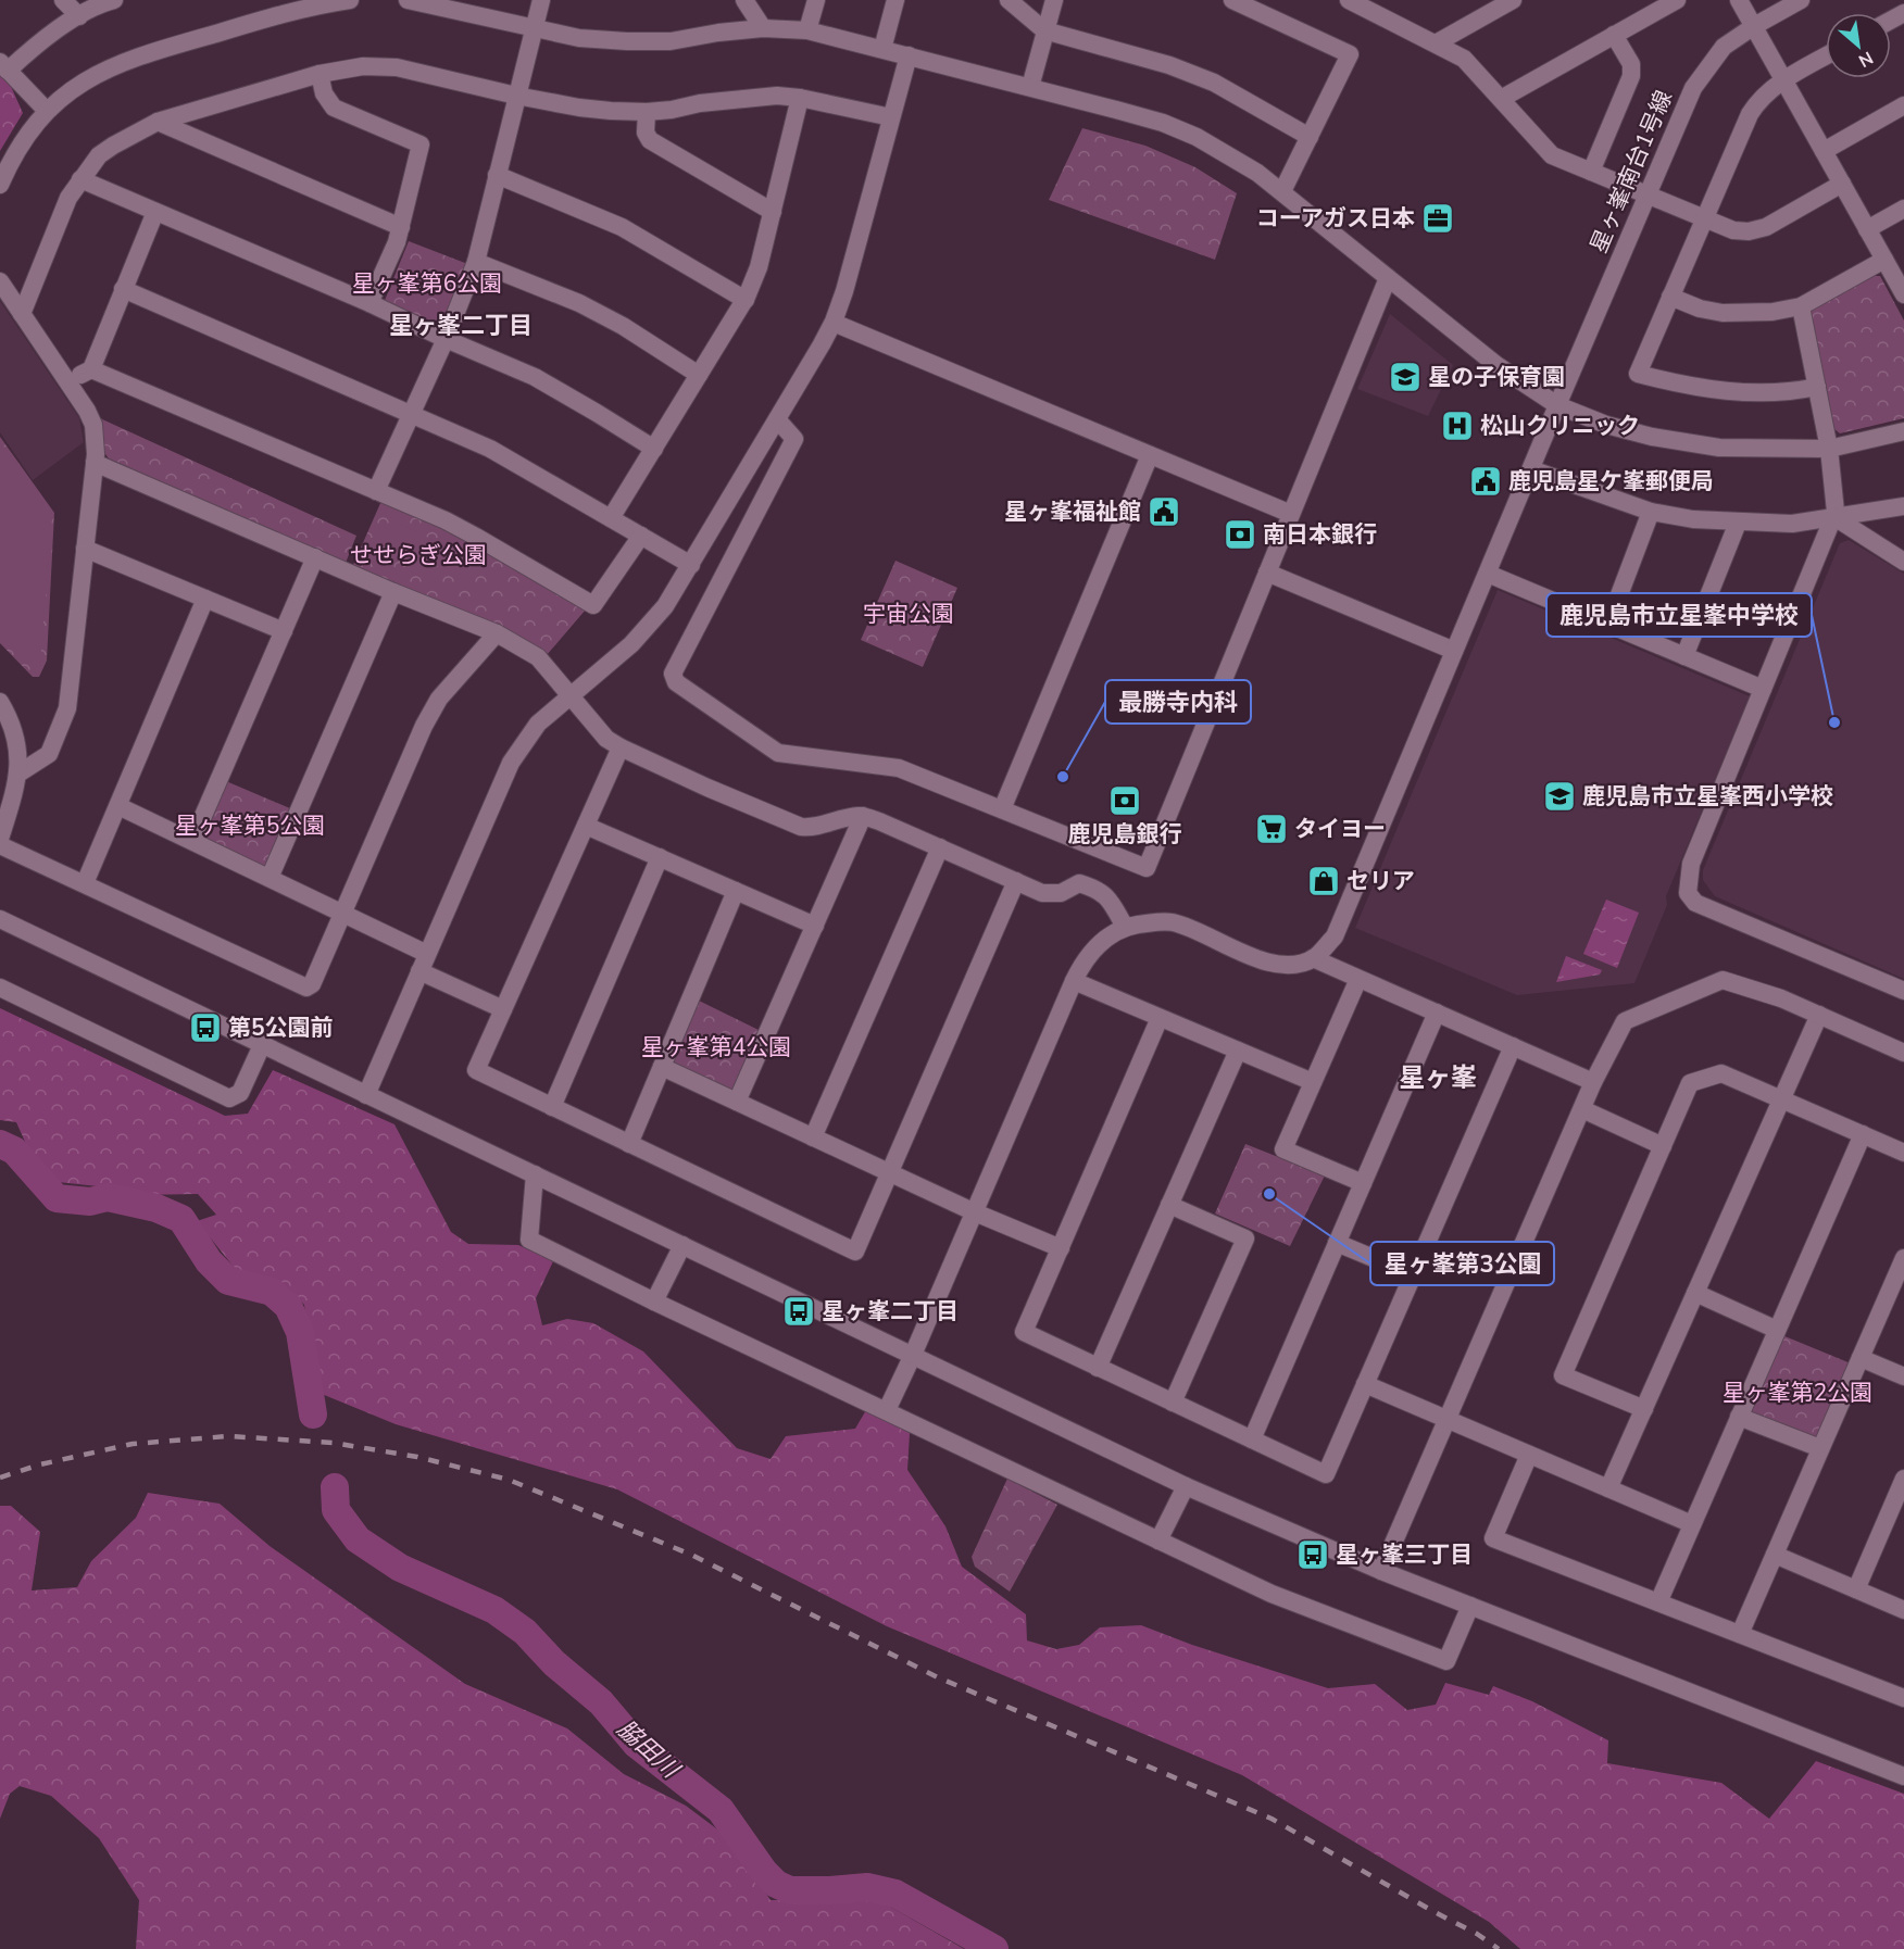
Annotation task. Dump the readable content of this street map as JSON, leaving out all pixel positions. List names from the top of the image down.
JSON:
{
  "streets": {
    "street": ["星ヶ峯南台1号線"]
  },
  "districts": ["星ヶ峯二丁目", "星ヶ峯"],
  "water": ["脇田川"],
  "parks": [
    "星ヶ峯第6公園",
    "せせらぎ公園",
    "宇宙公園",
    "星ヶ峯第5公園",
    "星ヶ峯第4公園",
    "星ヶ峯第2公園"
  ],
  "places": {
    "office": ["コーアガス日本"],
    "school or university": ["星の子保育園", "鹿児島市立星峯西小学校"],
    "hospital": ["松山クリニック"],
    "public building": ["鹿児島星ケ峯郵便局", "星ヶ峯福祉館"],
    "bank": ["南日本銀行", "鹿児島銀行"],
    "other": ["鹿児島市立星峯中学校", "最勝寺内科", "星ヶ峯第3公園"],
    "supermarket": ["タイヨー"],
    "shop": ["セリア"],
    "bus stop": ["第5公園前", "星ヶ峯二丁目", "星ヶ峯三丁目"]
  },
  "north": "bottom right"
}
